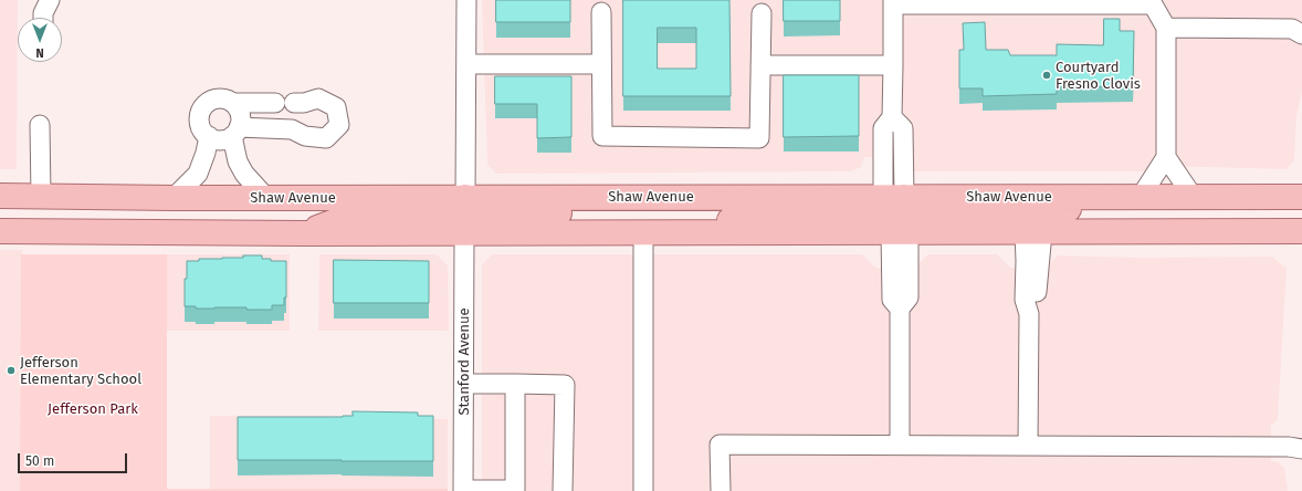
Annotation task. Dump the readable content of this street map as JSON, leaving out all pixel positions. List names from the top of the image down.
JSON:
{
  "streets": {
    "main road": ["Shaw Avenue"],
    "street": ["Stanford Avenue"]
  },
  "parks": ["Jefferson Park"],
  "places": ["Courtyard Fresno Clovis", "Jefferson Elementary School"],
  "scale_bar": "50 m",
  "north": "bottom"
}
